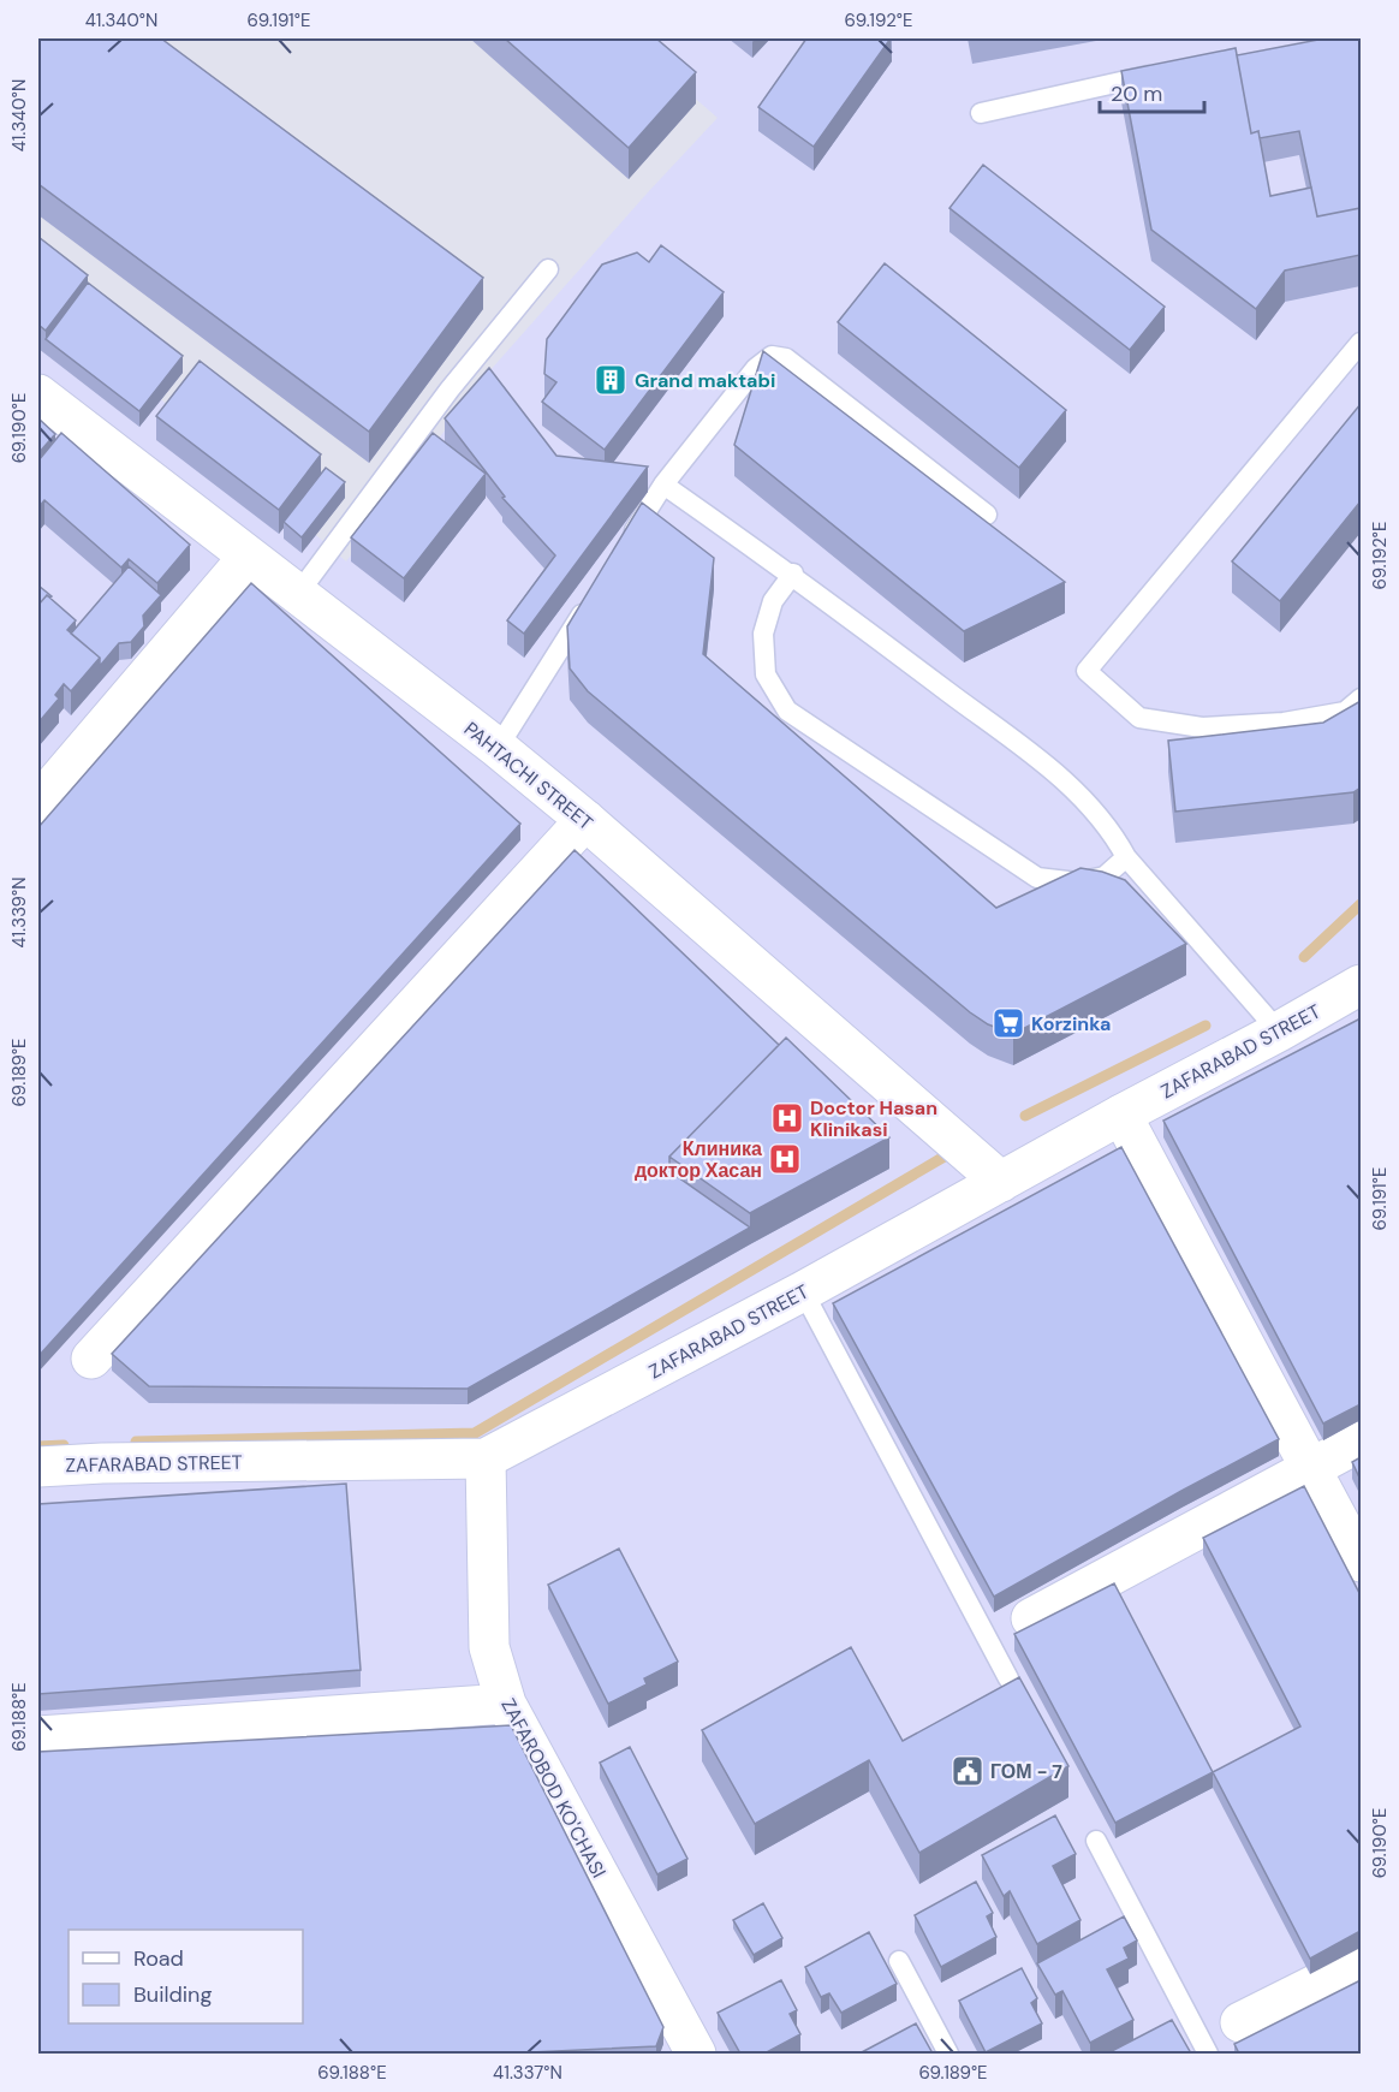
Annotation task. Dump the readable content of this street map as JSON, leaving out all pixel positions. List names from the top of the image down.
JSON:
{
  "streets": {
    "street": ["PAHTACHI STREET", "ZAFARABAD STREET", "ZAFAROBOD KO'CHASI"]
  },
  "crossings": [
    ["PAHTACHI STREET", "ZAFARABAD STREET"],
    ["ZAFARABAD STREET", "ZAFAROBOD KO'CHASI"]
  ],
  "places": {
    "building": ["Grand maktabi"],
    "supermarket": ["Korzinka"],
    "hospital": ["Doctor Hasan Klinikasi", "Клиника доктор Хасан"],
    "public building": ["ГОМ - 7"]
  },
  "legend": ["Road", "Building"],
  "scale_bar": "20 m",
  "coordinates": [
    "41.340°N",
    "69.191°E",
    "69.192°E",
    "69.190°E",
    "41.339°N",
    "69.189°E",
    "69.188°E",
    "41.337°N"
  ]
}
